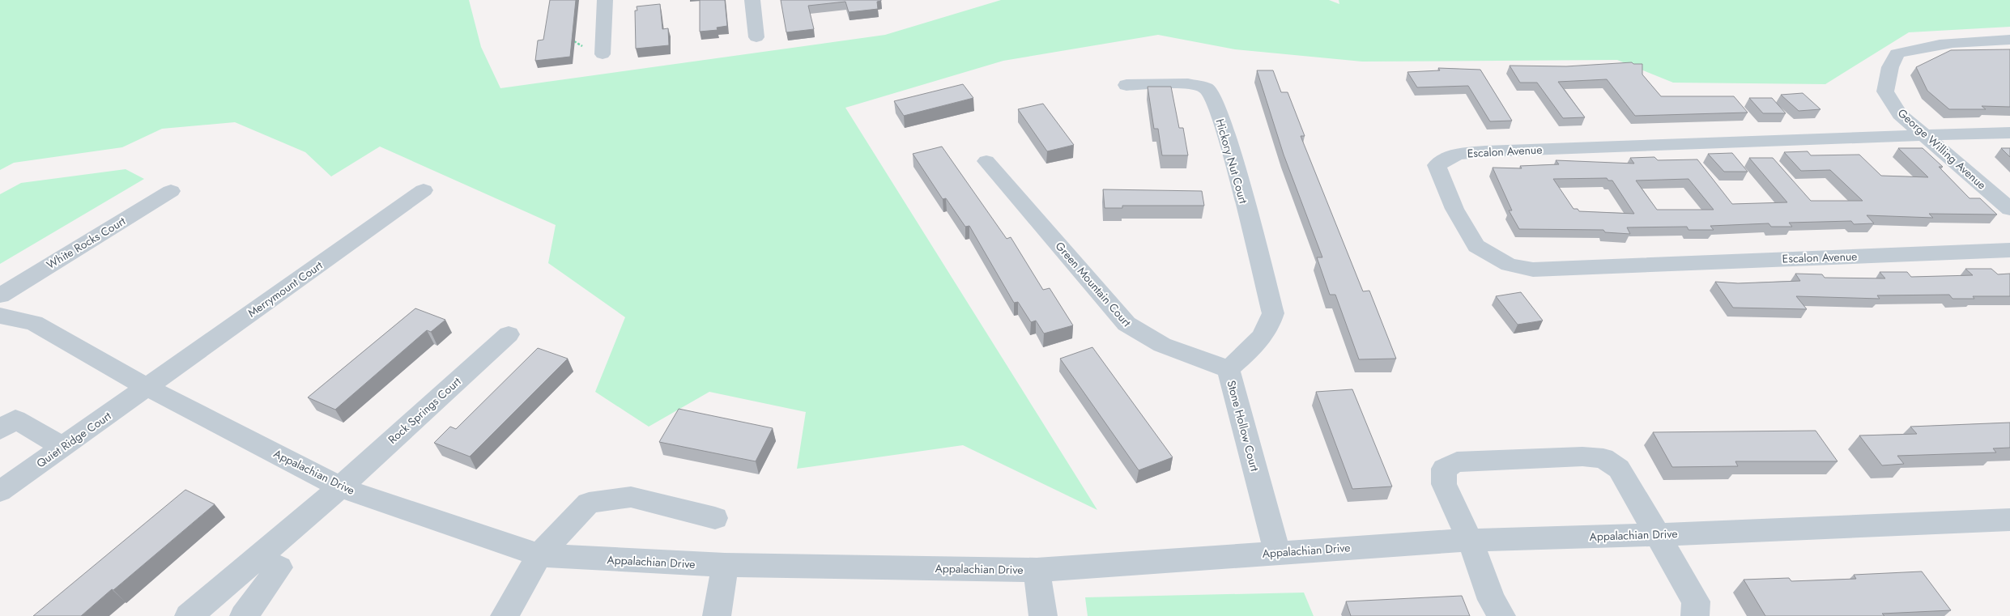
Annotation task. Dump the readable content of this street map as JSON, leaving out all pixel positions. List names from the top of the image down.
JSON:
{
  "streets": {
    "street": [
      "George Willing Avenue",
      "Escalon Avenue",
      "Hickory Nut Court",
      "White Rocks Court",
      "Green Mountain Court",
      "Merrymount Court",
      "Rock Springs Court",
      "Stone Hollow Court",
      "Quiet Ridge Court",
      "Appalachian Drive"
    ]
  },
  "crossings": [
    ["George Willing Avenue", "Escalon Avenue"],
    ["Hickory Nut Court", "Stone Hollow Court"],
    ["Green Mountain Court", "Stone Hollow Court"],
    ["Merrymount Court", "Quiet Ridge Court"],
    ["Merrymount Court", "Appalachian Drive"],
    ["Rock Springs Court", "Appalachian Drive"],
    ["Stone Hollow Court", "Appalachian Drive"],
    ["Quiet Ridge Court", "Appalachian Drive"]
  ]
}
